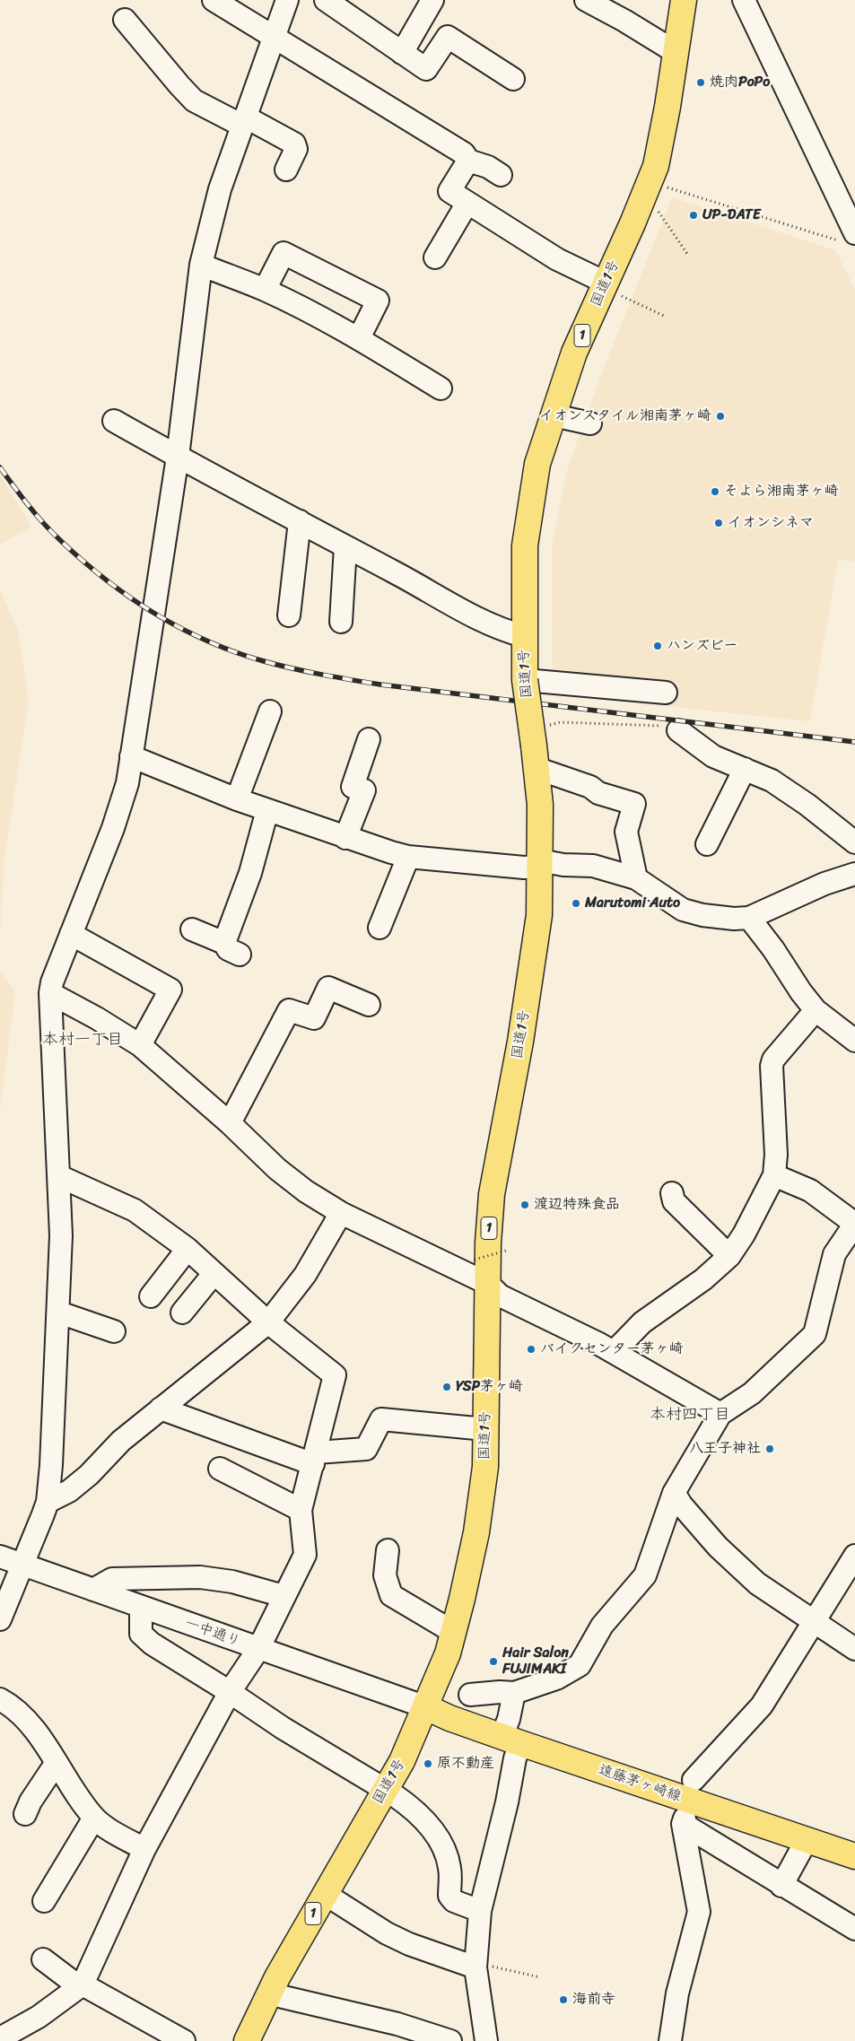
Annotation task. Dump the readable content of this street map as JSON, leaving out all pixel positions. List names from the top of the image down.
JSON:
{
  "streets": {
    "main road": ["国道1号", "1", "遠藤茅ヶ崎線"],
    "street": ["一中通り"]
  },
  "crossings": [
    ["国道1号", "一中通り"],
    ["国道1号", "遠藤茅ヶ崎線"],
    ["一中通り", "遠藤茅ヶ崎線"]
  ],
  "districts": ["本村一丁目", "本村四丁目"],
  "places": [
    "焼肉PoPo",
    "UP-DATE",
    "イオンスタイル湘南茅ヶ崎",
    "そよら湘南茅ヶ崎",
    "イオンシネマ",
    "ハンズビー",
    "Marutomi Auto",
    "渡辺特殊食品",
    "バイクセンター茅ヶ崎",
    "YSP茅ヶ崎",
    "八王子神社",
    "Hair Salon FUJIMAKI",
    "原不動産",
    "海前寺"
  ]
}
